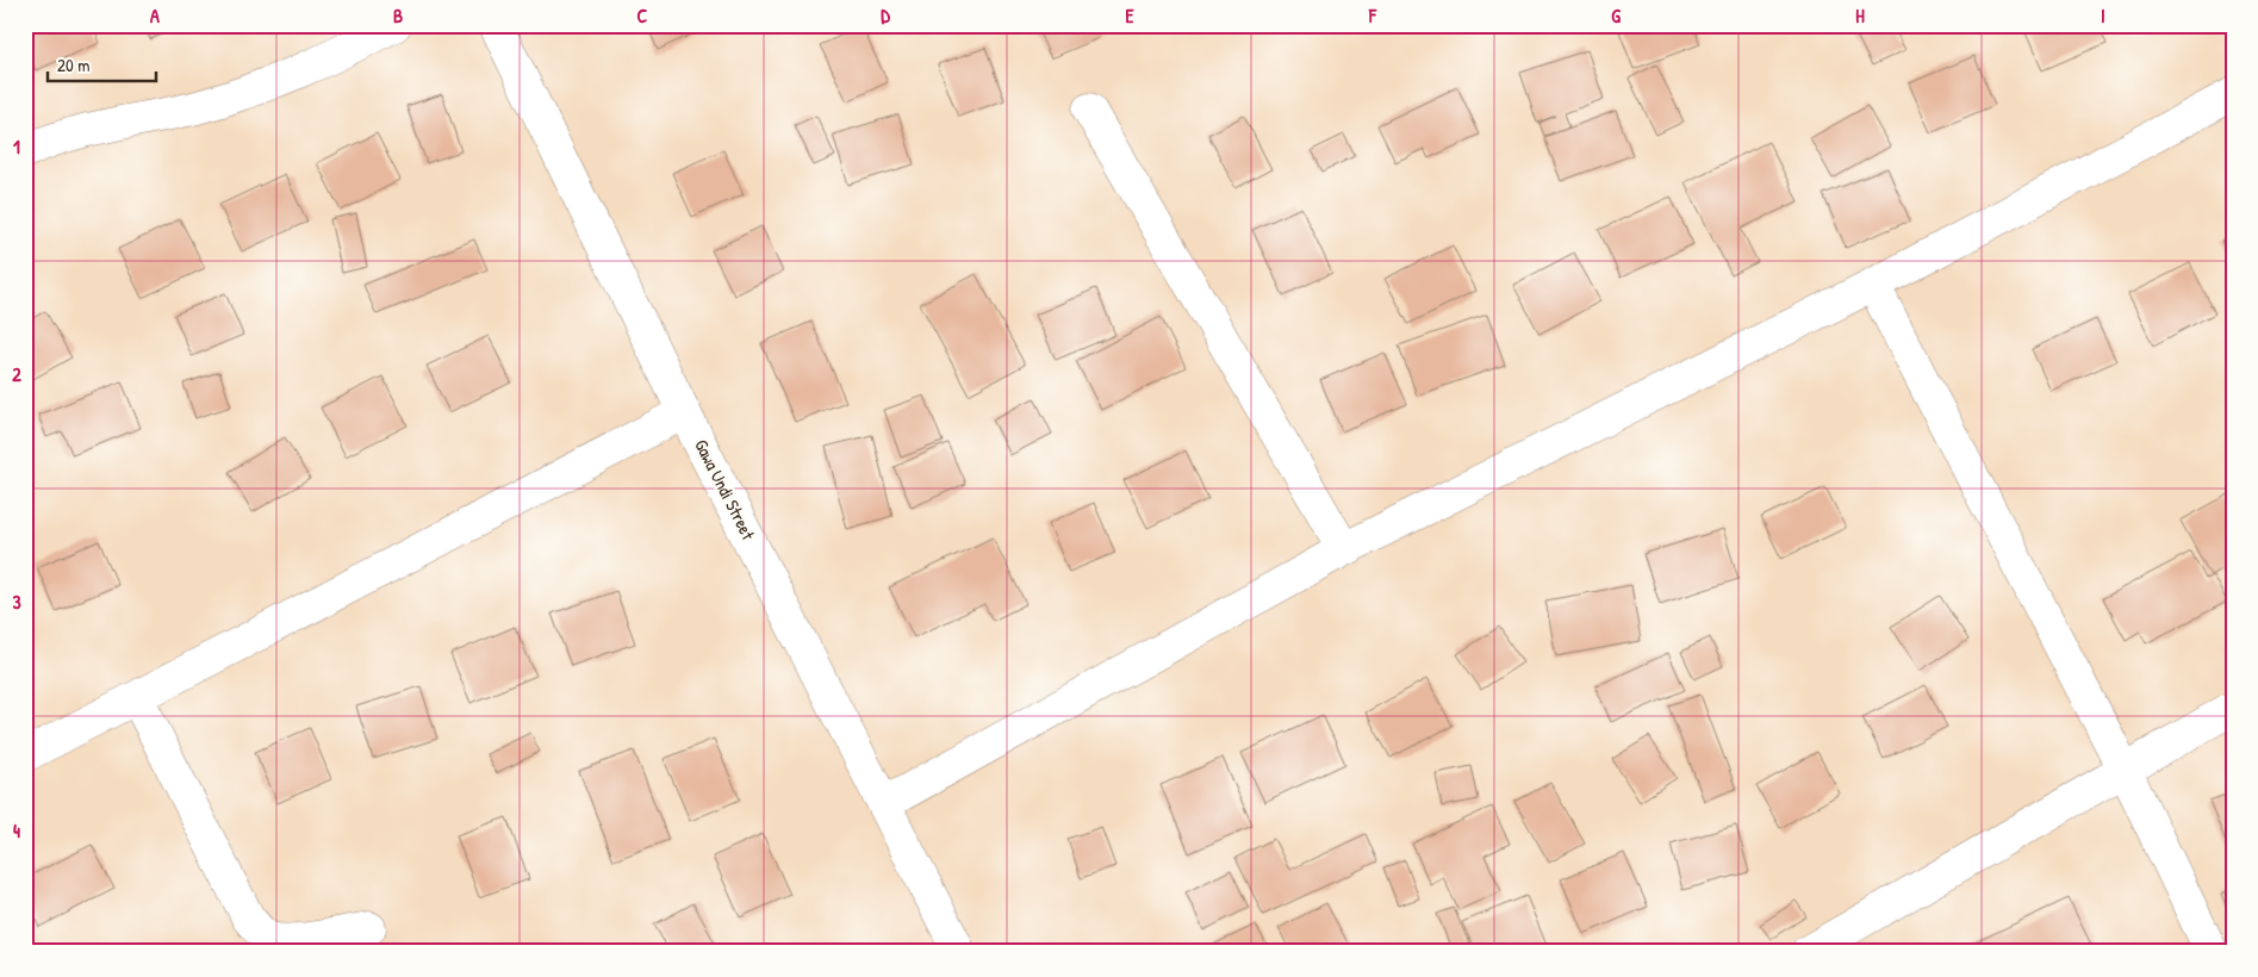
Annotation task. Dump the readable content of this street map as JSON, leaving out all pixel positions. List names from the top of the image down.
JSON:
{
  "streets": {
    "street": ["Gawa Undi Street"]
  },
  "scale_bar": "20 m",
  "grid": {
    "columns": [
      "A",
      "B",
      "C",
      "D",
      "E",
      "F",
      "G",
      "H",
      "I"
    ],
    "rows": [
      "1",
      "2",
      "3",
      "4"
    ]
  }
}
